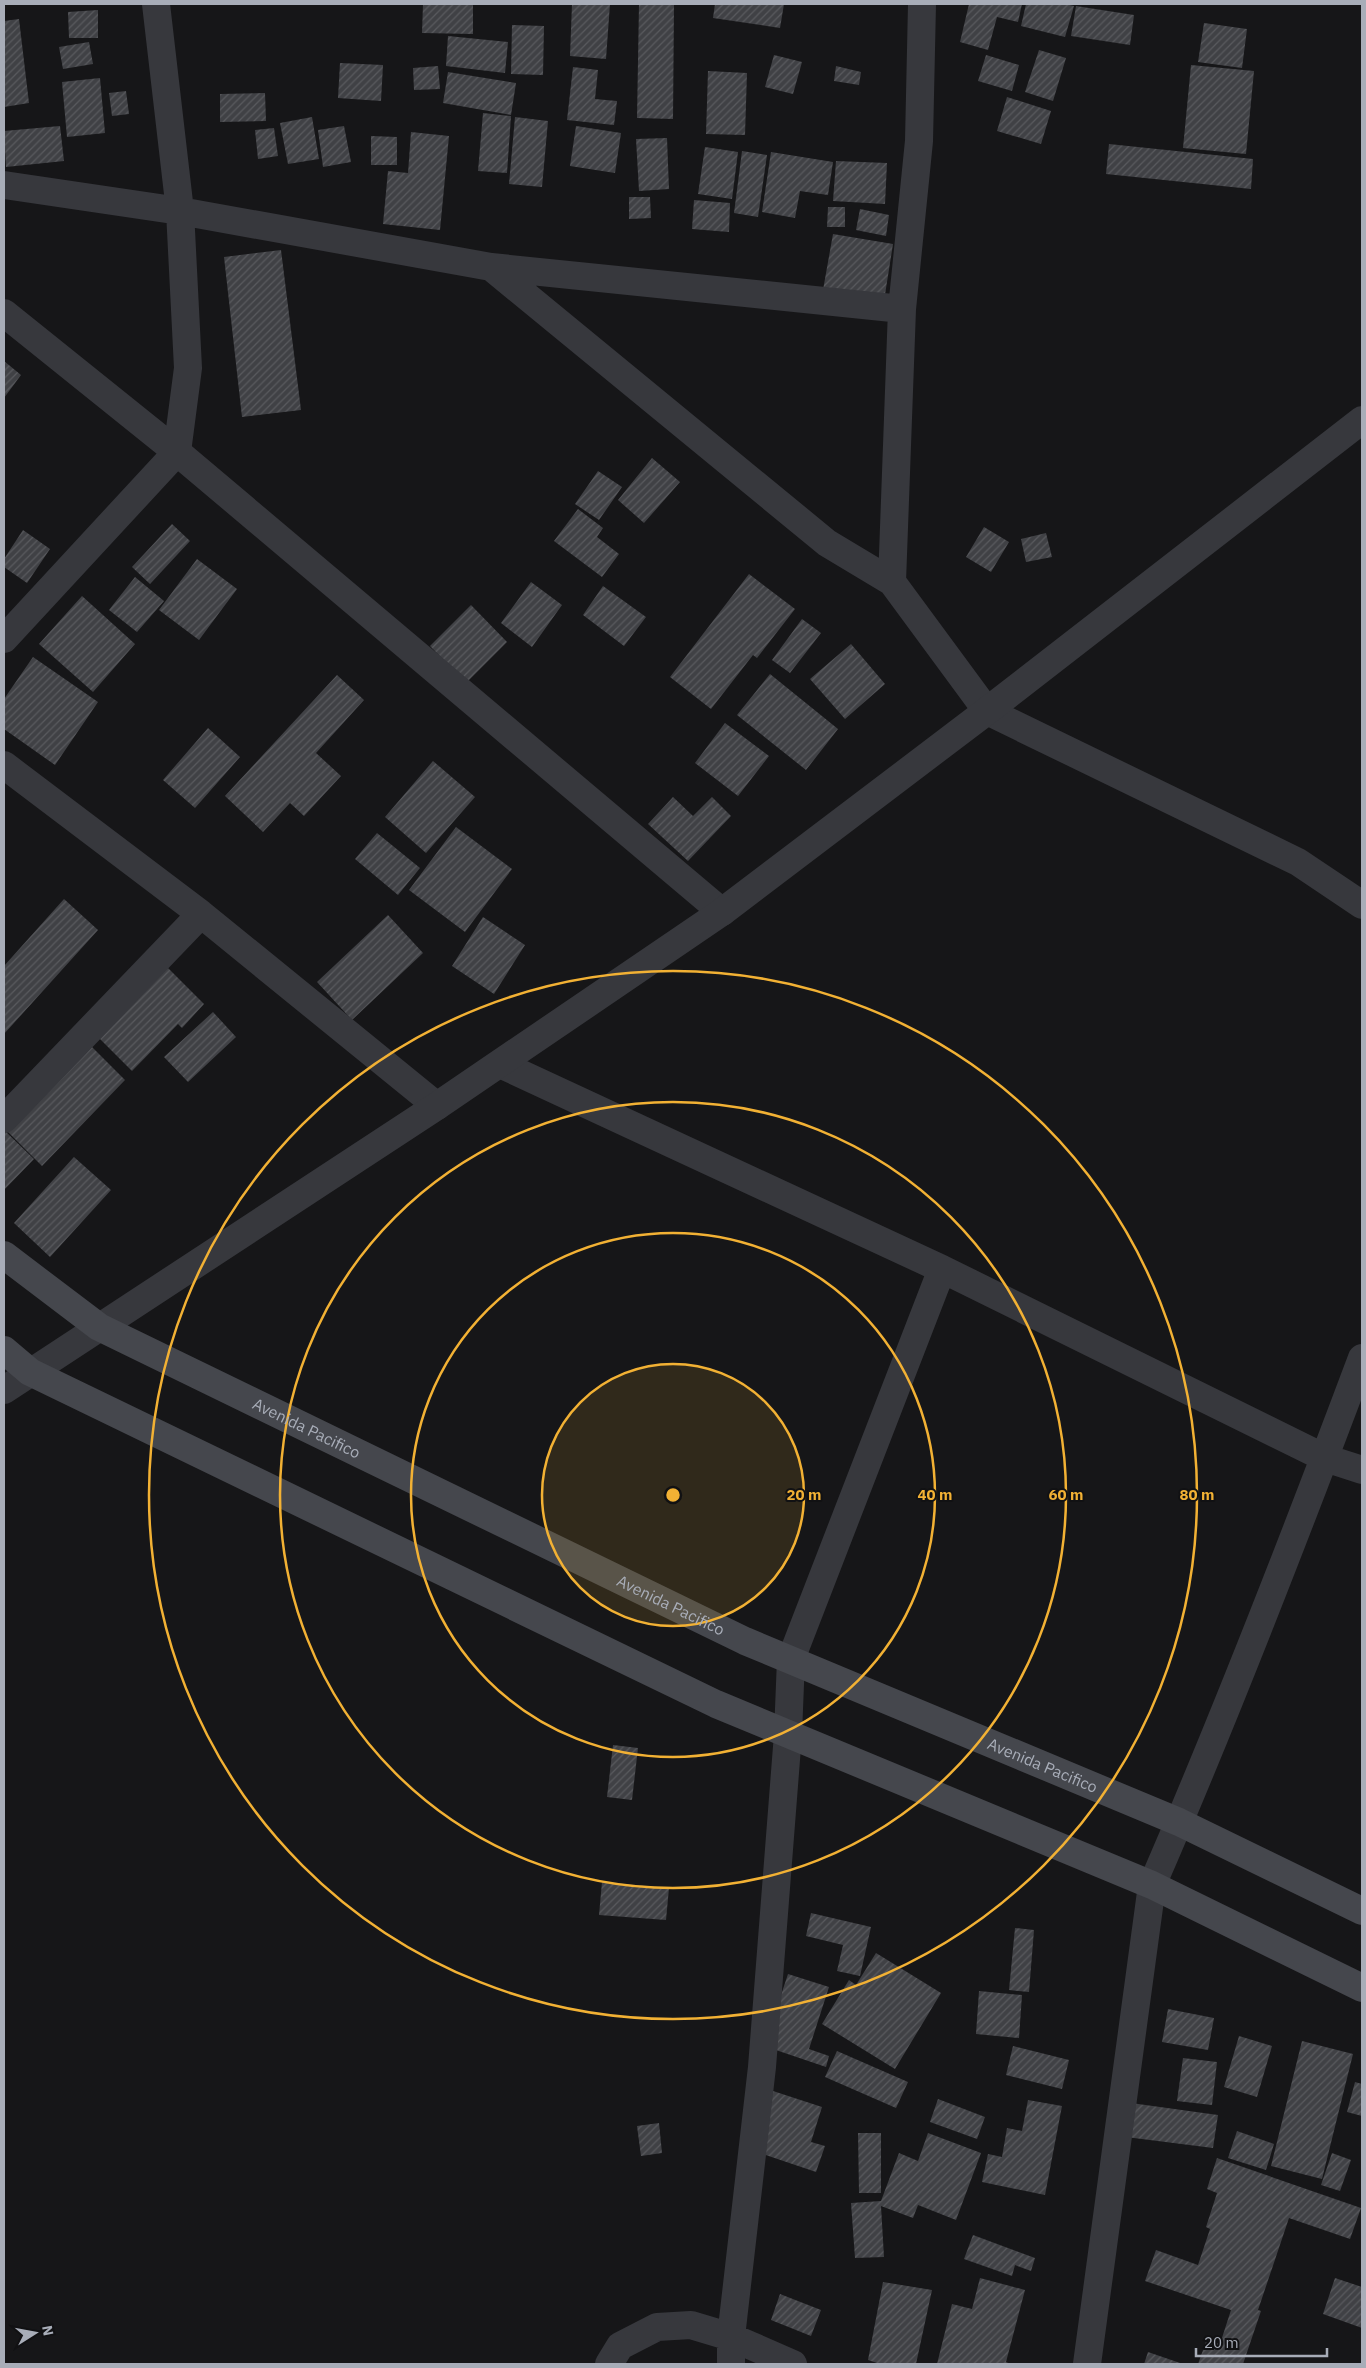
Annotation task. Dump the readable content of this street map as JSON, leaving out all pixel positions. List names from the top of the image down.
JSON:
{
  "streets": {
    "main road": ["Avenida Pacifico"]
  },
  "scale_bar": "20 m",
  "north": "right",
  "rings": [
    "20 m",
    "40 m",
    "60 m",
    "80 m"
  ]
}
